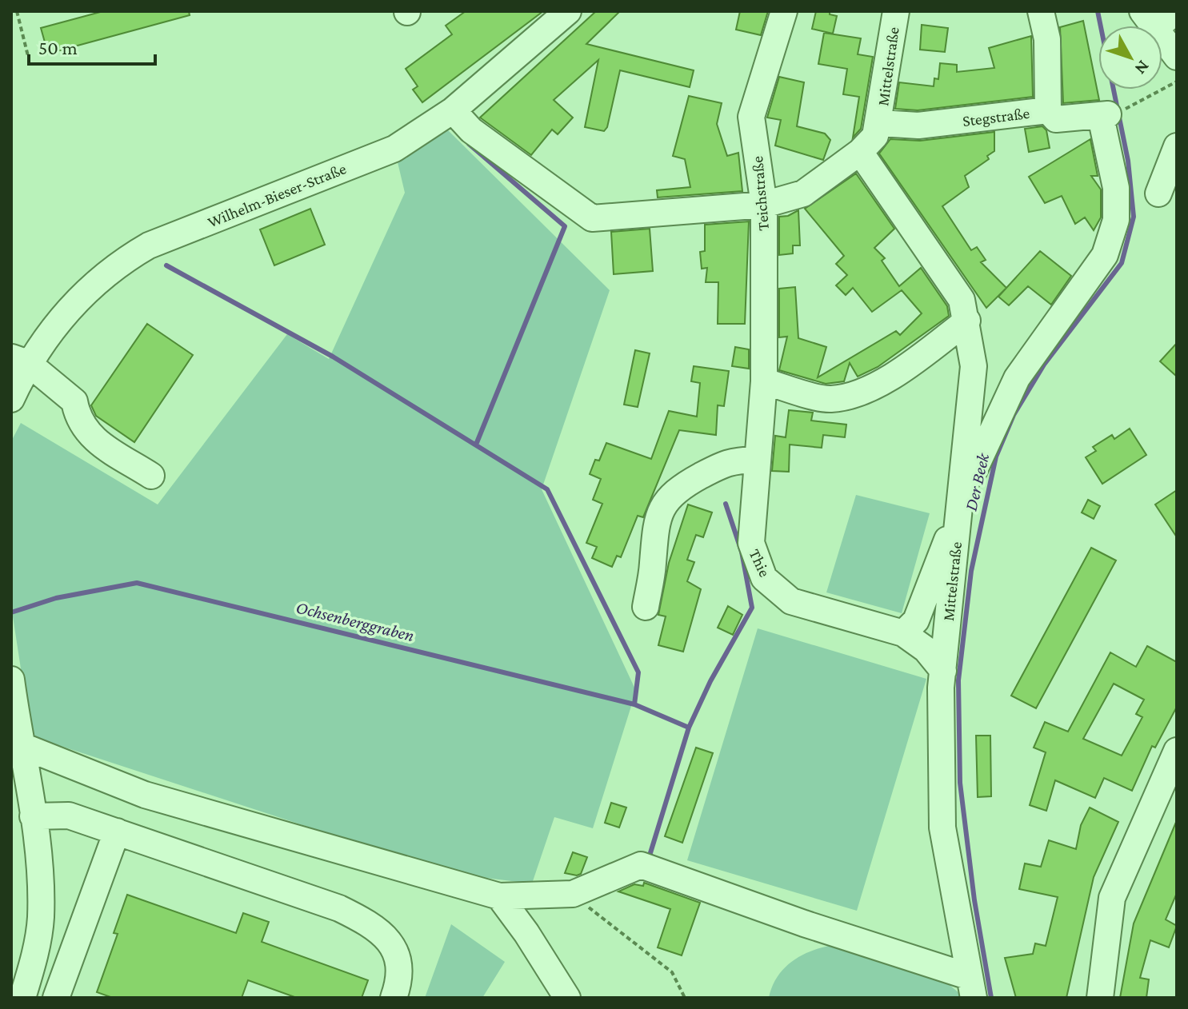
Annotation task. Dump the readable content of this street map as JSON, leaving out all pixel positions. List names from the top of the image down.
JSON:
{
  "streets": {
    "street": [
      "Mittelstraße",
      "Stegstraße",
      "Teichstraße",
      "Wilhelm-Bieser-Straße",
      "Thie"
    ]
  },
  "crossings": [
    ["Mittelstraße", "Stegstraße"],
    ["Mittelstraße", "Thie"],
    ["Teichstraße", "Thie"]
  ],
  "water": ["Der Beek", "Ochsenberggraben"],
  "scale_bar": "50 m",
  "north": "bottom right"
}
